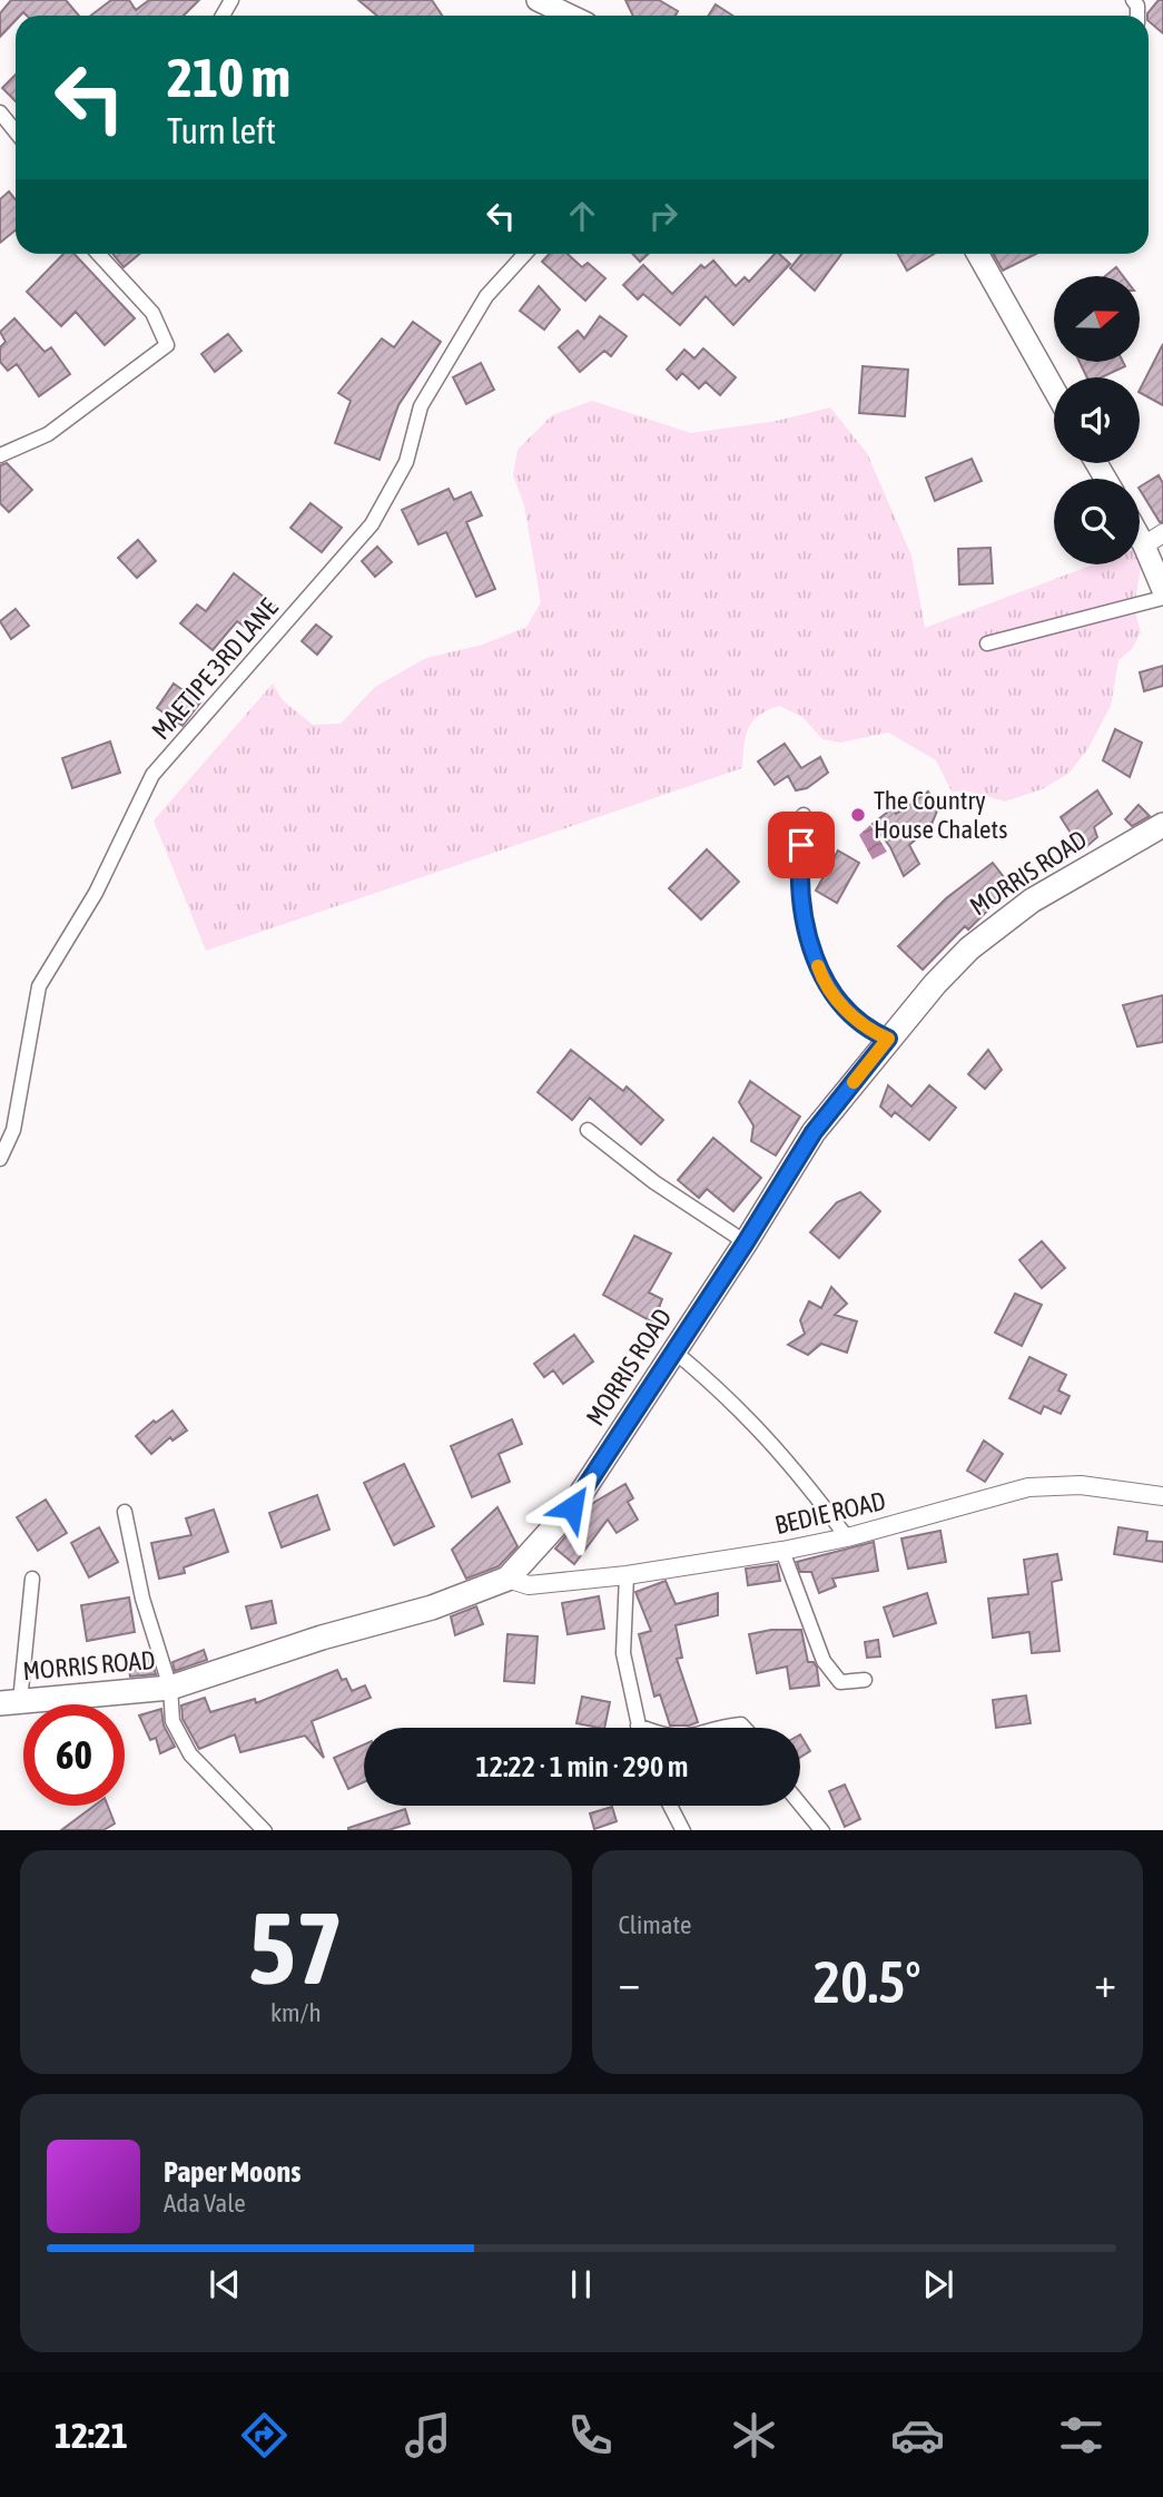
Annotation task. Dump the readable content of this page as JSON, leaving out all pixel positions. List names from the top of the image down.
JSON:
{
  "streets": {
    "main road": ["MORRIS ROAD"],
    "street": ["MAETIPE 3RD LANE", "BEDIE ROAD"]
  },
  "crossings": [
    ["MORRIS ROAD", "BEDIE ROAD"]
  ],
  "places": ["The Country House Chalets"],
  "north": "right",
  "page": {
    "turn": ["210 m", "Turn left"],
    "limit": "60",
    "trip": "12:22 · 1 min · 290 m",
    "tile": [
      ["57", "km/h"],
      "Climate"
    ],
    "heat": ["−", "20.5°", "+"],
    "song": ["Paper Moons", "Ada Vale"],
    "tabs": "12:21"
  }
}
